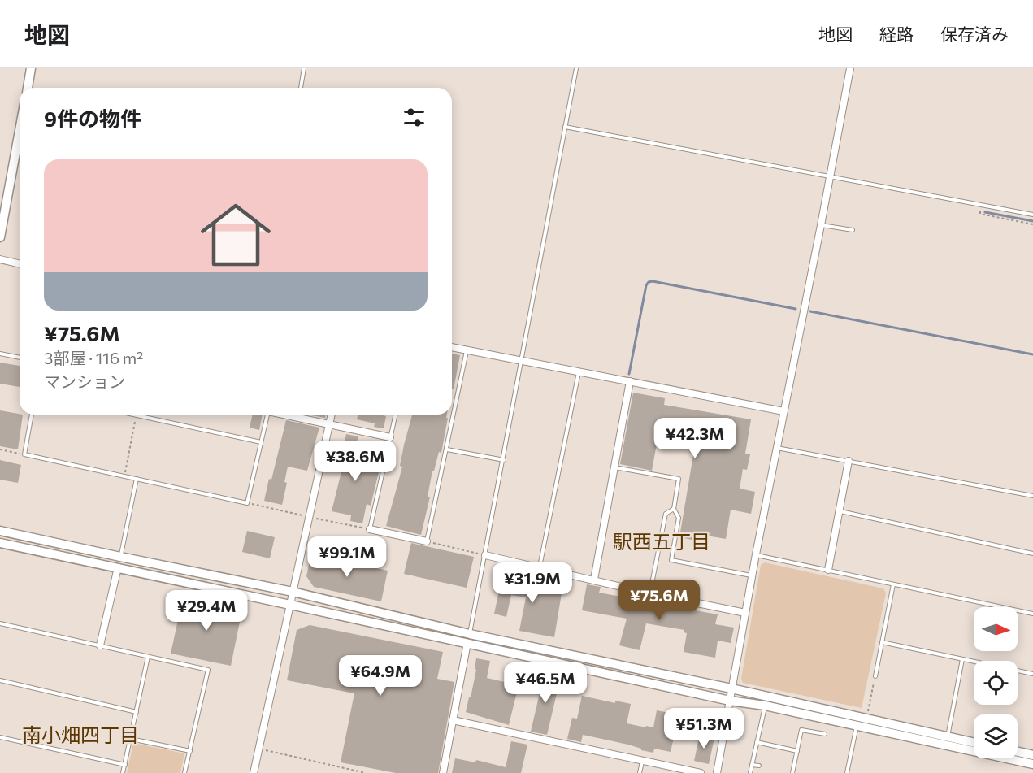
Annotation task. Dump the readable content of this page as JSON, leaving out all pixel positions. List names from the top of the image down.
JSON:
{
  "districts": ["駅西五丁目", "南小畑四丁目"],
  "north": "right",
  "page": {
    "header": "地図",
    "nav": ["地図", "経路", "保存済み"],
    "heading": "9件の物件",
    "list": [
      {
        "name": "¥75.6M",
        "note": "3部屋 · 116 m² · マンション"
      }
    ],
    "price": [
      "¥42.3M",
      "¥38.6M",
      "¥99.1M",
      "¥31.9M",
      "¥75.6M",
      "¥29.4M",
      "¥64.9M",
      "¥46.5M",
      "¥51.3M"
    ]
  }
}
